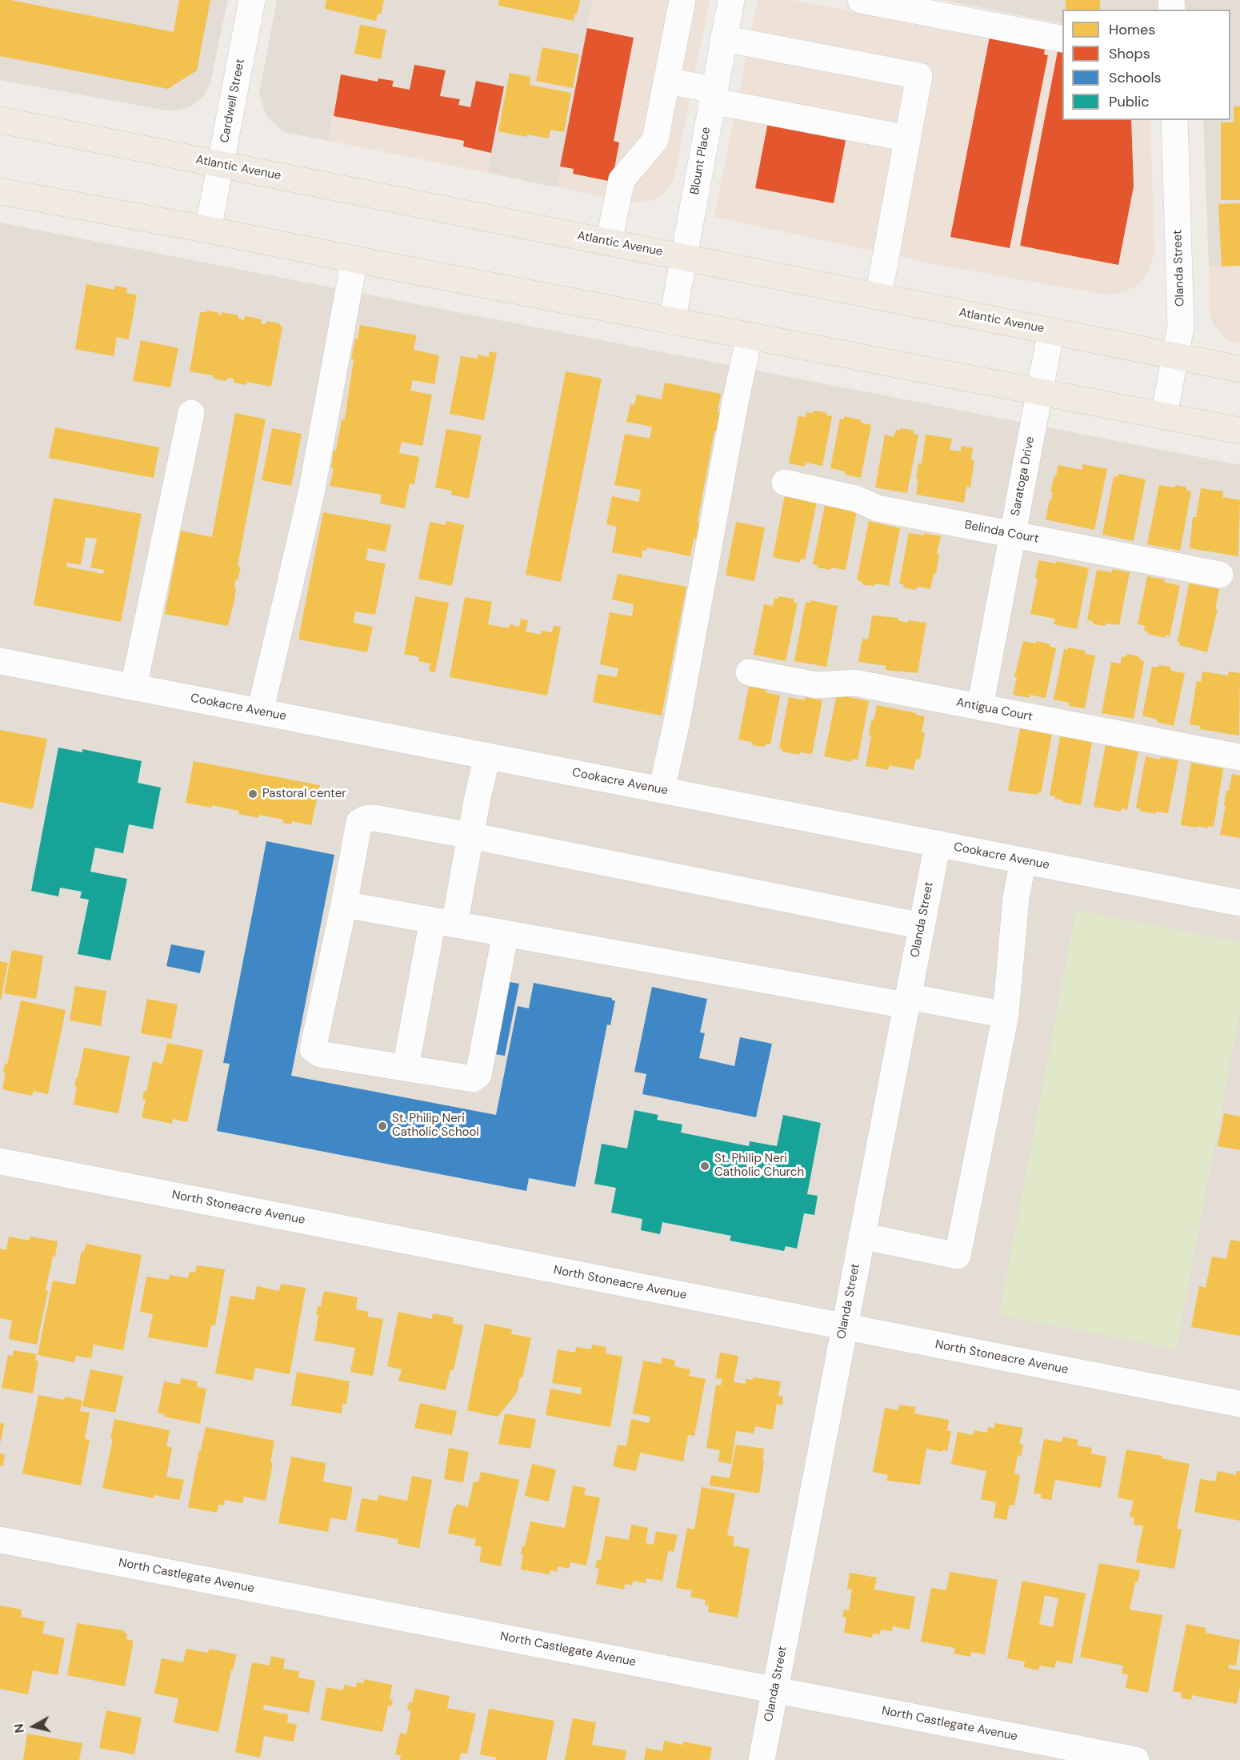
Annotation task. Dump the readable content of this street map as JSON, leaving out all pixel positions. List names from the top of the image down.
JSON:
{
  "streets": {
    "main road": ["Atlantic Avenue"],
    "street": [
      "Cardwell Street",
      "Blount Place",
      "Olanda Street",
      "Saratoga Drive",
      "Belinda Court",
      "Cookacre Avenue",
      "Antigua Court",
      "North Stoneacre Avenue",
      "North Castlegate Avenue"
    ]
  },
  "crossings": [
    ["Cardwell Street", "Atlantic Avenue"],
    ["Blount Place", "Atlantic Avenue"],
    ["Atlantic Avenue", "Olanda Street"],
    ["Atlantic Avenue", "Saratoga Drive"],
    ["Olanda Street", "Cookacre Avenue"],
    ["Olanda Street", "North Stoneacre Avenue"],
    ["Olanda Street", "North Castlegate Avenue"],
    ["Saratoga Drive", "Belinda Court"],
    ["Saratoga Drive", "Antigua Court"]
  ],
  "places": ["Pastoral center", "St. Philip Neri Catholic School", "St. Philip Neri Catholic Church"],
  "legend": [
    "Homes",
    "Shops",
    "Schools",
    "Public"
  ],
  "north": "left"
}
